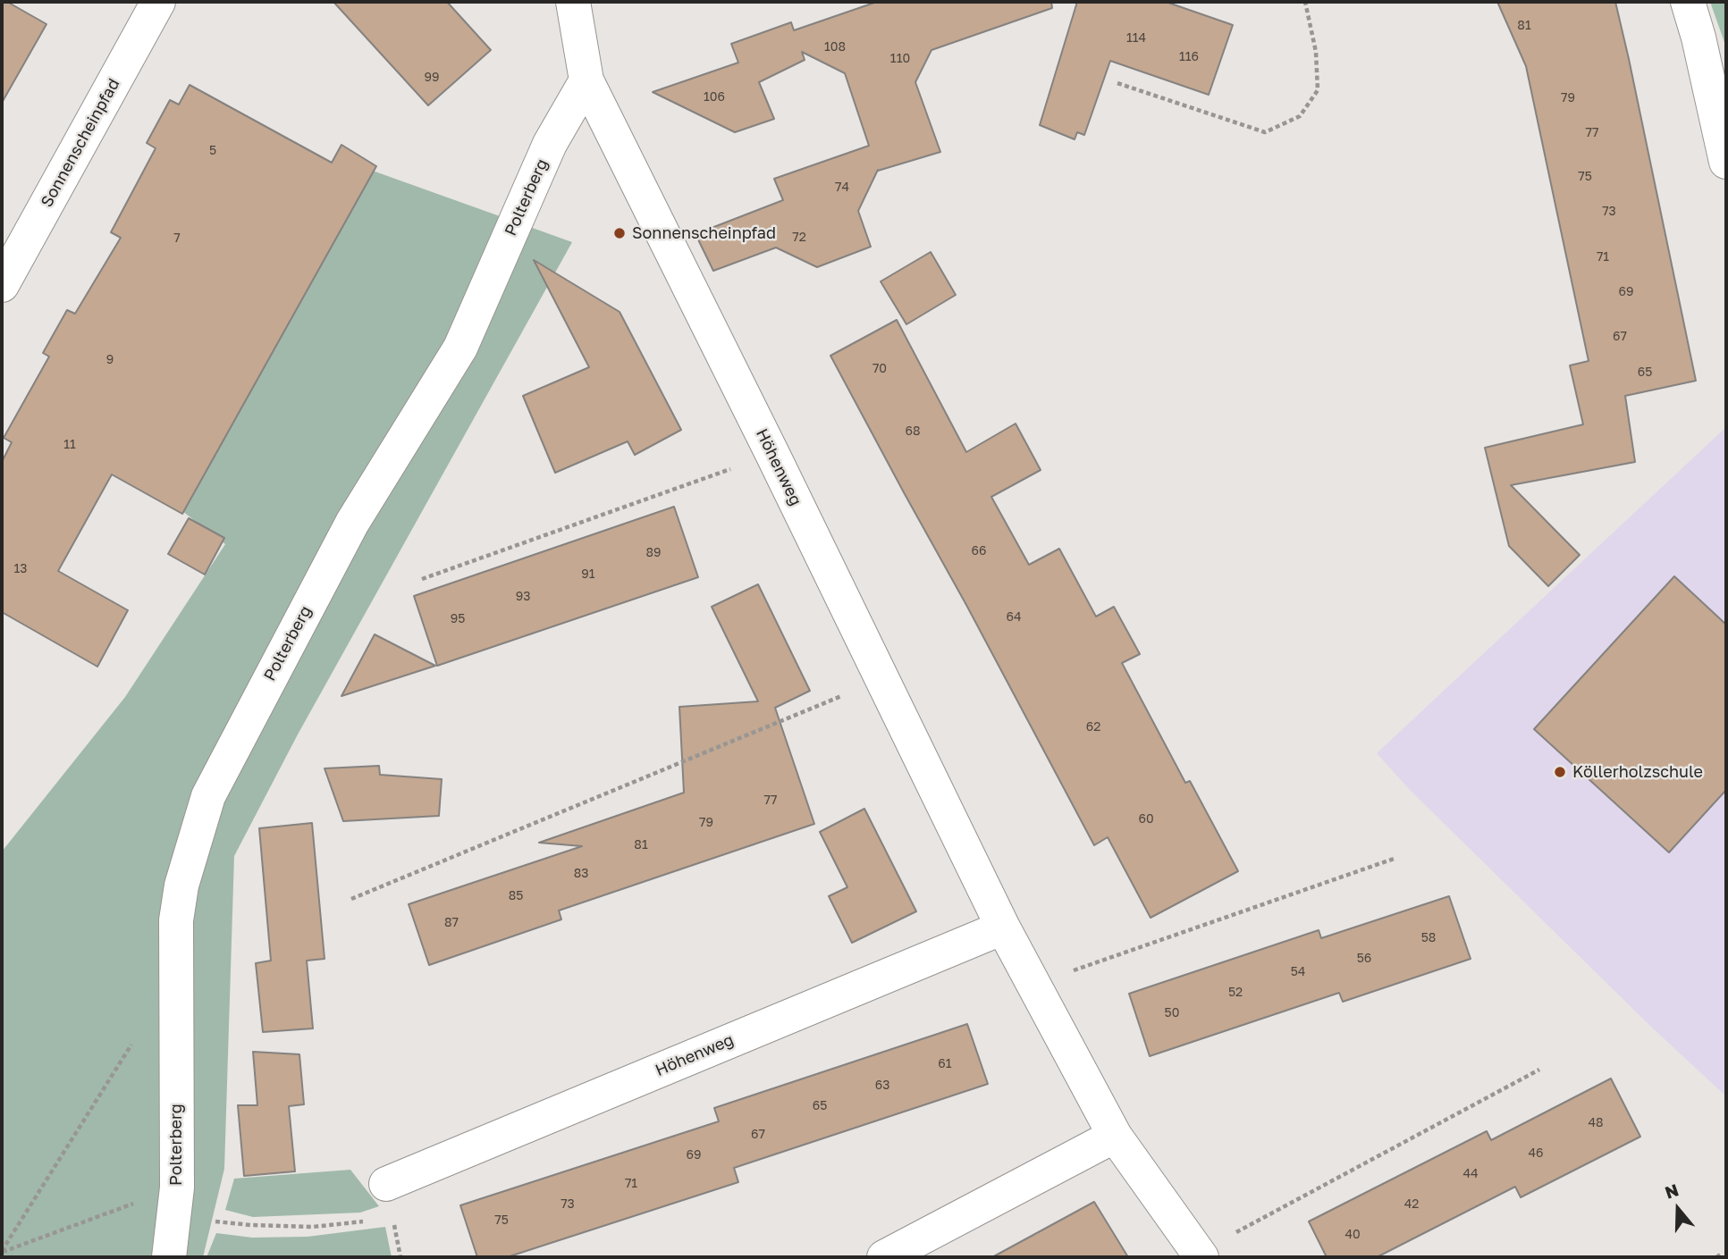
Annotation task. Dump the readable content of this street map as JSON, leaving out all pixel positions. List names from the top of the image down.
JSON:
{
  "streets": {
    "street": ["Sonnenscheinpfad", "Polterberg", "Höhenweg"]
  },
  "crossings": [
    ["Polterberg", "Höhenweg"]
  ],
  "places": ["Sonnenscheinpfad", "Köllerholzschule"],
  "house_numbers": [
    "81",
    "114",
    "108",
    "116",
    "110",
    "99",
    "106",
    "79",
    "77",
    "5",
    "75",
    "74",
    "73",
    "72",
    "7",
    "71",
    "69",
    "67",
    "9",
    "70",
    "65",
    "68",
    "11",
    "66",
    "89",
    "13",
    "91",
    "93",
    "64",
    "95",
    "62",
    "77",
    "60",
    "79",
    "81",
    "83",
    "85",
    "87",
    "58",
    "56",
    "54",
    "52",
    "50",
    "61",
    "63",
    "65",
    "48",
    "67",
    "46",
    "69",
    "44",
    "71",
    "73",
    "42",
    "75",
    "40"
  ],
  "north": "top"
}
